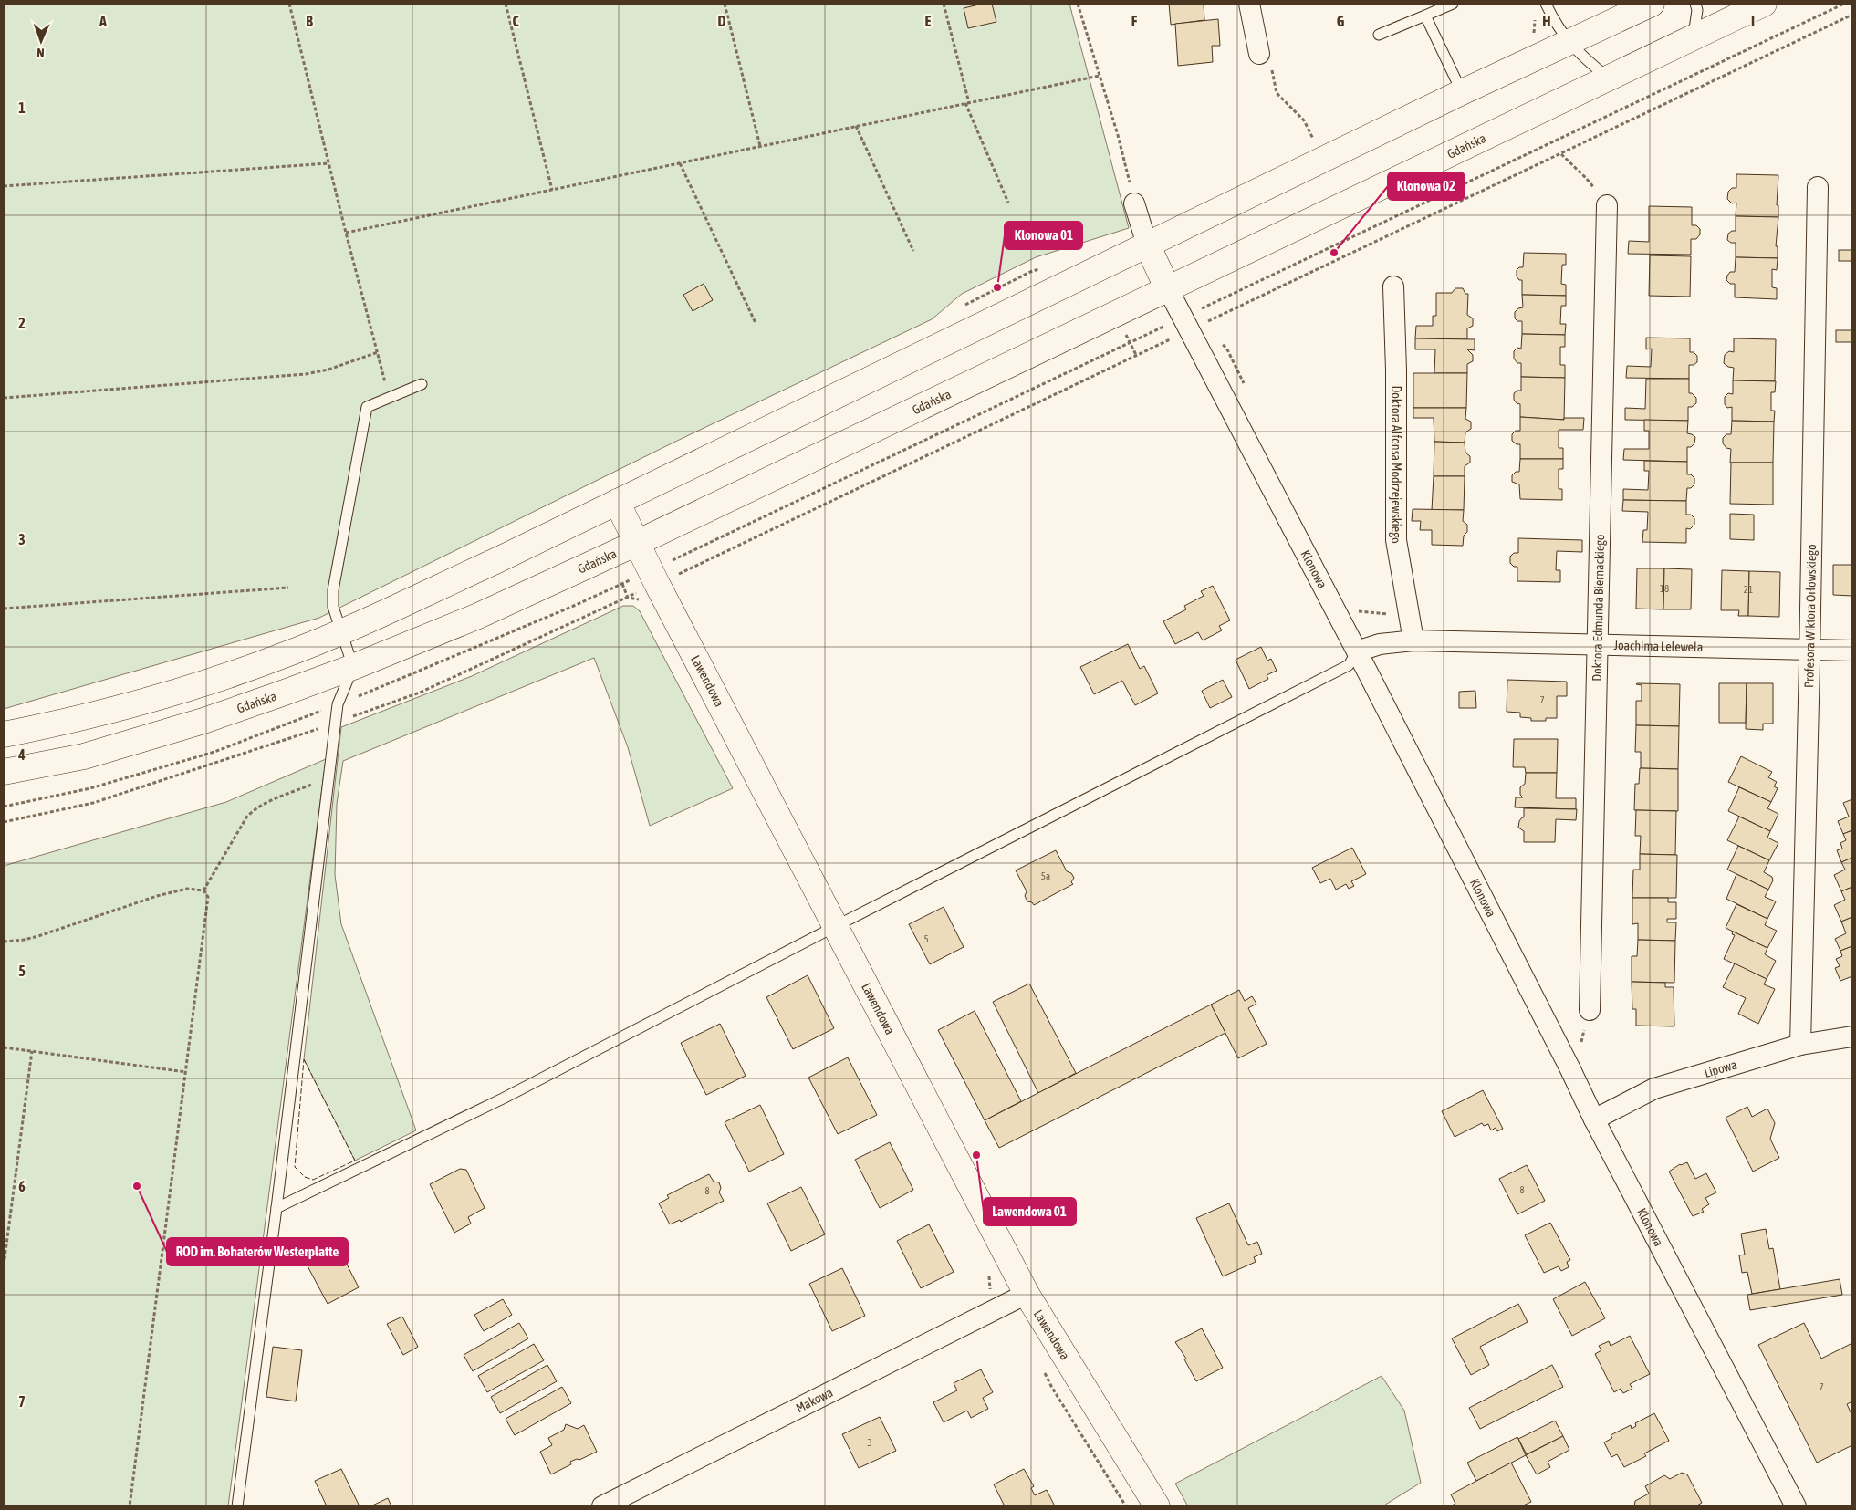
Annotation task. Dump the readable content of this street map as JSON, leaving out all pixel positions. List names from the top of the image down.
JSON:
{
  "streets": {
    "main road": ["Gdańska", "Lawendowa"],
    "street": [
      "Doktora Alfonsa Modrzejewskiego",
      "Klonowa",
      "Doktora Edmunda Biernackiego",
      "Profesora Wiktora Orłowskiego",
      "Joachima Lelewela",
      "Lipowa",
      "Makowa"
    ]
  },
  "crossings": [
    ["Gdańska", "Klonowa"],
    ["Gdańska", "Lawendowa"],
    ["Doktora Alfonsa Modrzejewskiego", "Joachima Lelewela"],
    ["Klonowa", "Joachima Lelewela"],
    ["Klonowa", "Lipowa"],
    ["Doktora Edmunda Biernackiego", "Joachima Lelewela"],
    ["Profesora Wiktora Orłowskiego", "Joachima Lelewela"],
    ["Profesora Wiktora Orłowskiego", "Lipowa"],
    ["Lawendowa", "Makowa"]
  ],
  "places": [
    "Klonowa 02",
    "Klonowa 01",
    "Lawendowa 01",
    "ROD im. Bohaterów Westerplatte"
  ],
  "house_numbers": [
    "18",
    "21",
    "7",
    "5a",
    "5",
    "8",
    "8",
    "7",
    "3"
  ],
  "north": "bottom",
  "grid": {
    "columns": [
      "A",
      "B",
      "C",
      "D",
      "E",
      "F",
      "G",
      "H",
      "I"
    ],
    "rows": [
      "1",
      "2",
      "3",
      "4",
      "5",
      "6",
      "7"
    ]
  }
}
